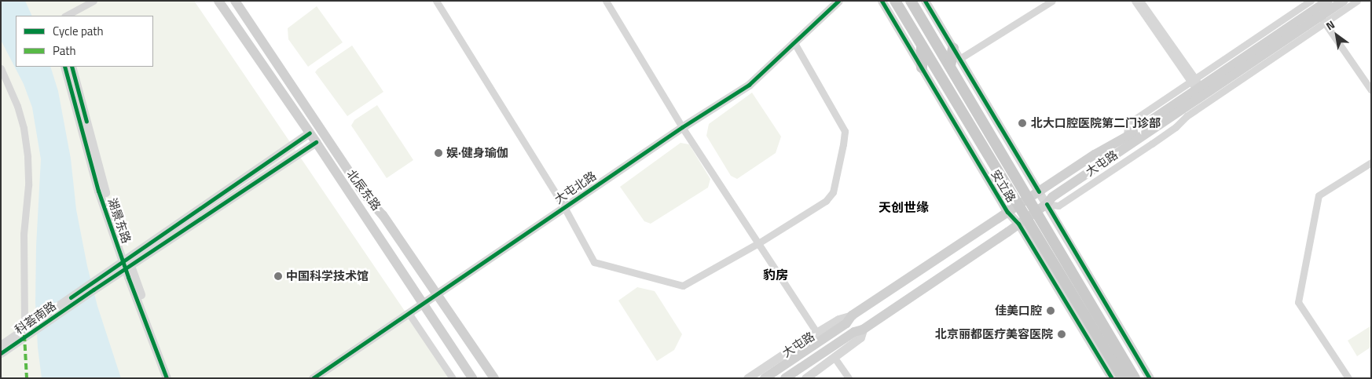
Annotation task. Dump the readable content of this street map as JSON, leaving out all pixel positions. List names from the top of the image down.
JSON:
{
  "streets": {
    "main road": ["大屯路", "安立路", "北辰东路"],
    "street": ["大屯北路", "湖景东路", "科荟南路"]
  },
  "crossings": [
    ["大屯路", "安立路"],
    ["大屯北路", "北辰东路"],
    ["北辰东路", "科荟南路"],
    ["湖景东路", "科荟南路"]
  ],
  "districts": ["天创世缘", "豹房"],
  "places": [
    "北大口腔医院第二门诊部",
    "娱·健身瑜伽",
    "中国科学技术馆",
    "佳美口腔",
    "北京丽都医疗美容医院"
  ],
  "legend": ["Cycle path", "Path"],
  "north": "top left"
}
